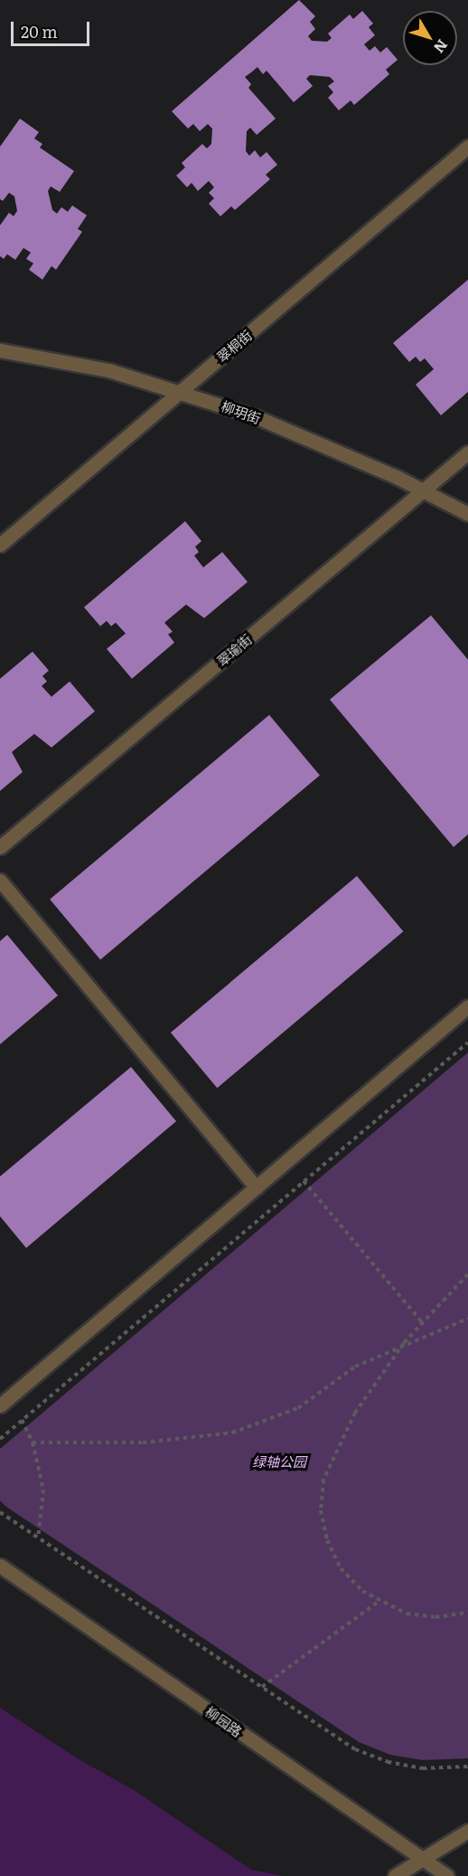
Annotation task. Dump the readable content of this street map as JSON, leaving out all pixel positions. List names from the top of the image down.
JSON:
{
  "streets": {
    "street": [
      "翠桐街",
      "柳玥街",
      "翠瑜街",
      "柳园路"
    ]
  },
  "crossings": [
    ["翠桐街", "柳玥街"],
    ["柳玥街", "翠瑜街"]
  ],
  "parks": ["绿轴公园"],
  "scale_bar": "20 m",
  "north": "bottom right"
}
